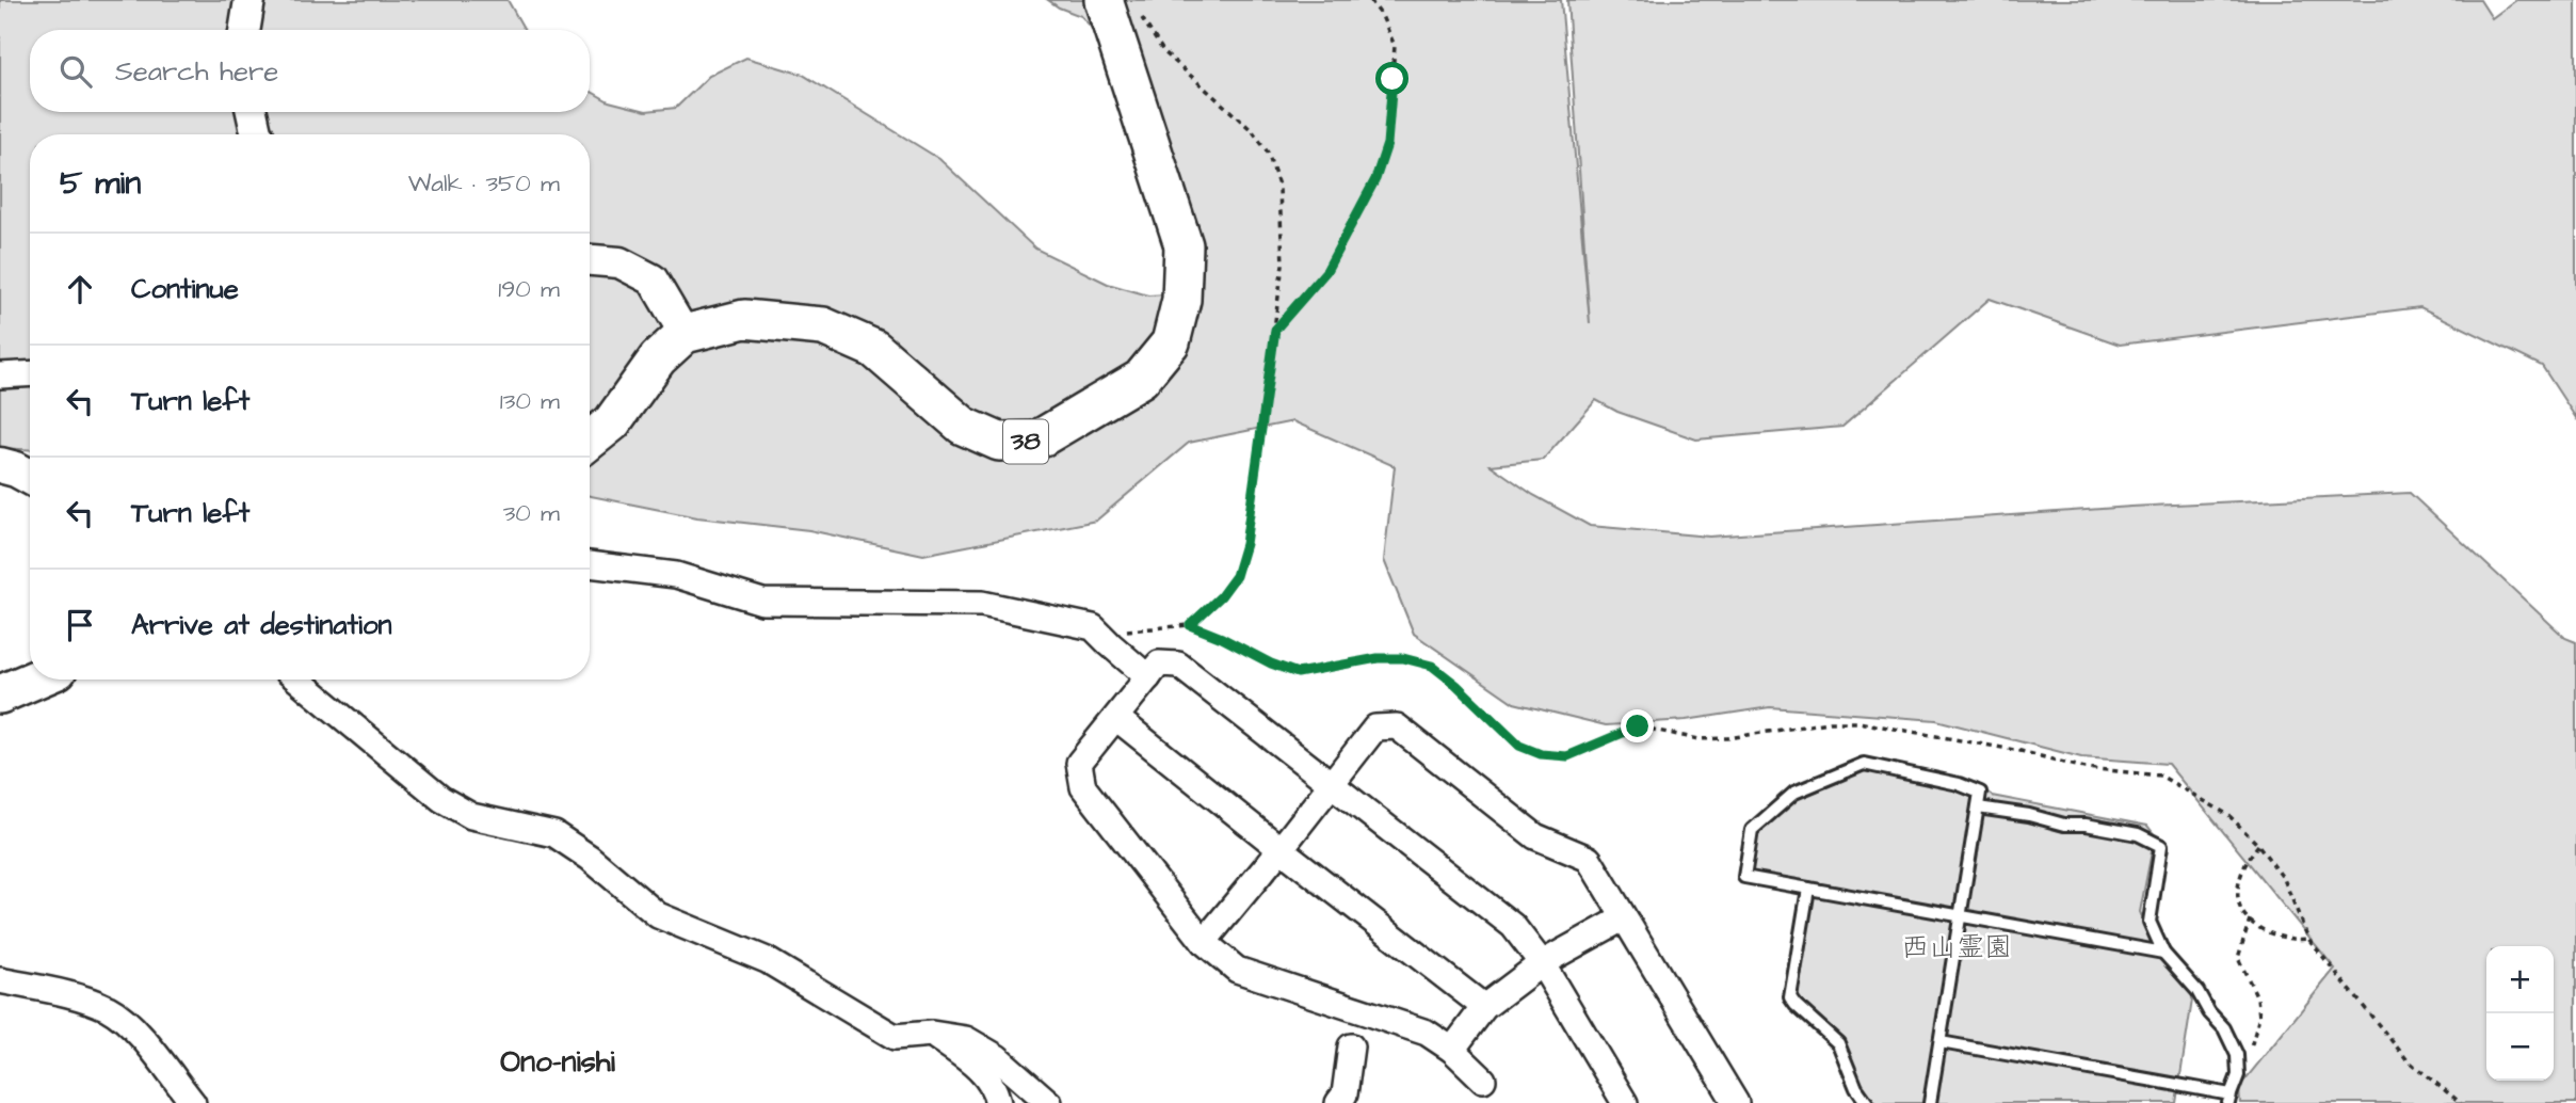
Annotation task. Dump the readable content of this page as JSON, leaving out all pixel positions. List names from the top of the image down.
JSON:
{
  "streets": {
    "main road": ["38"]
  },
  "districts": ["Ono-nishi"],
  "parks": ["西山霊園"],
  "page": {
    "search": "Search here",
    "heading": ["5 min", "Walk · 350 m"],
    "list": [
      ["Continue", "190 m"],
      ["Turn left", "130 m"],
      ["Turn left", "30 m"],
      "Arrive at destination"
    ],
    "map_buttons": ["+", "−"]
  }
}
